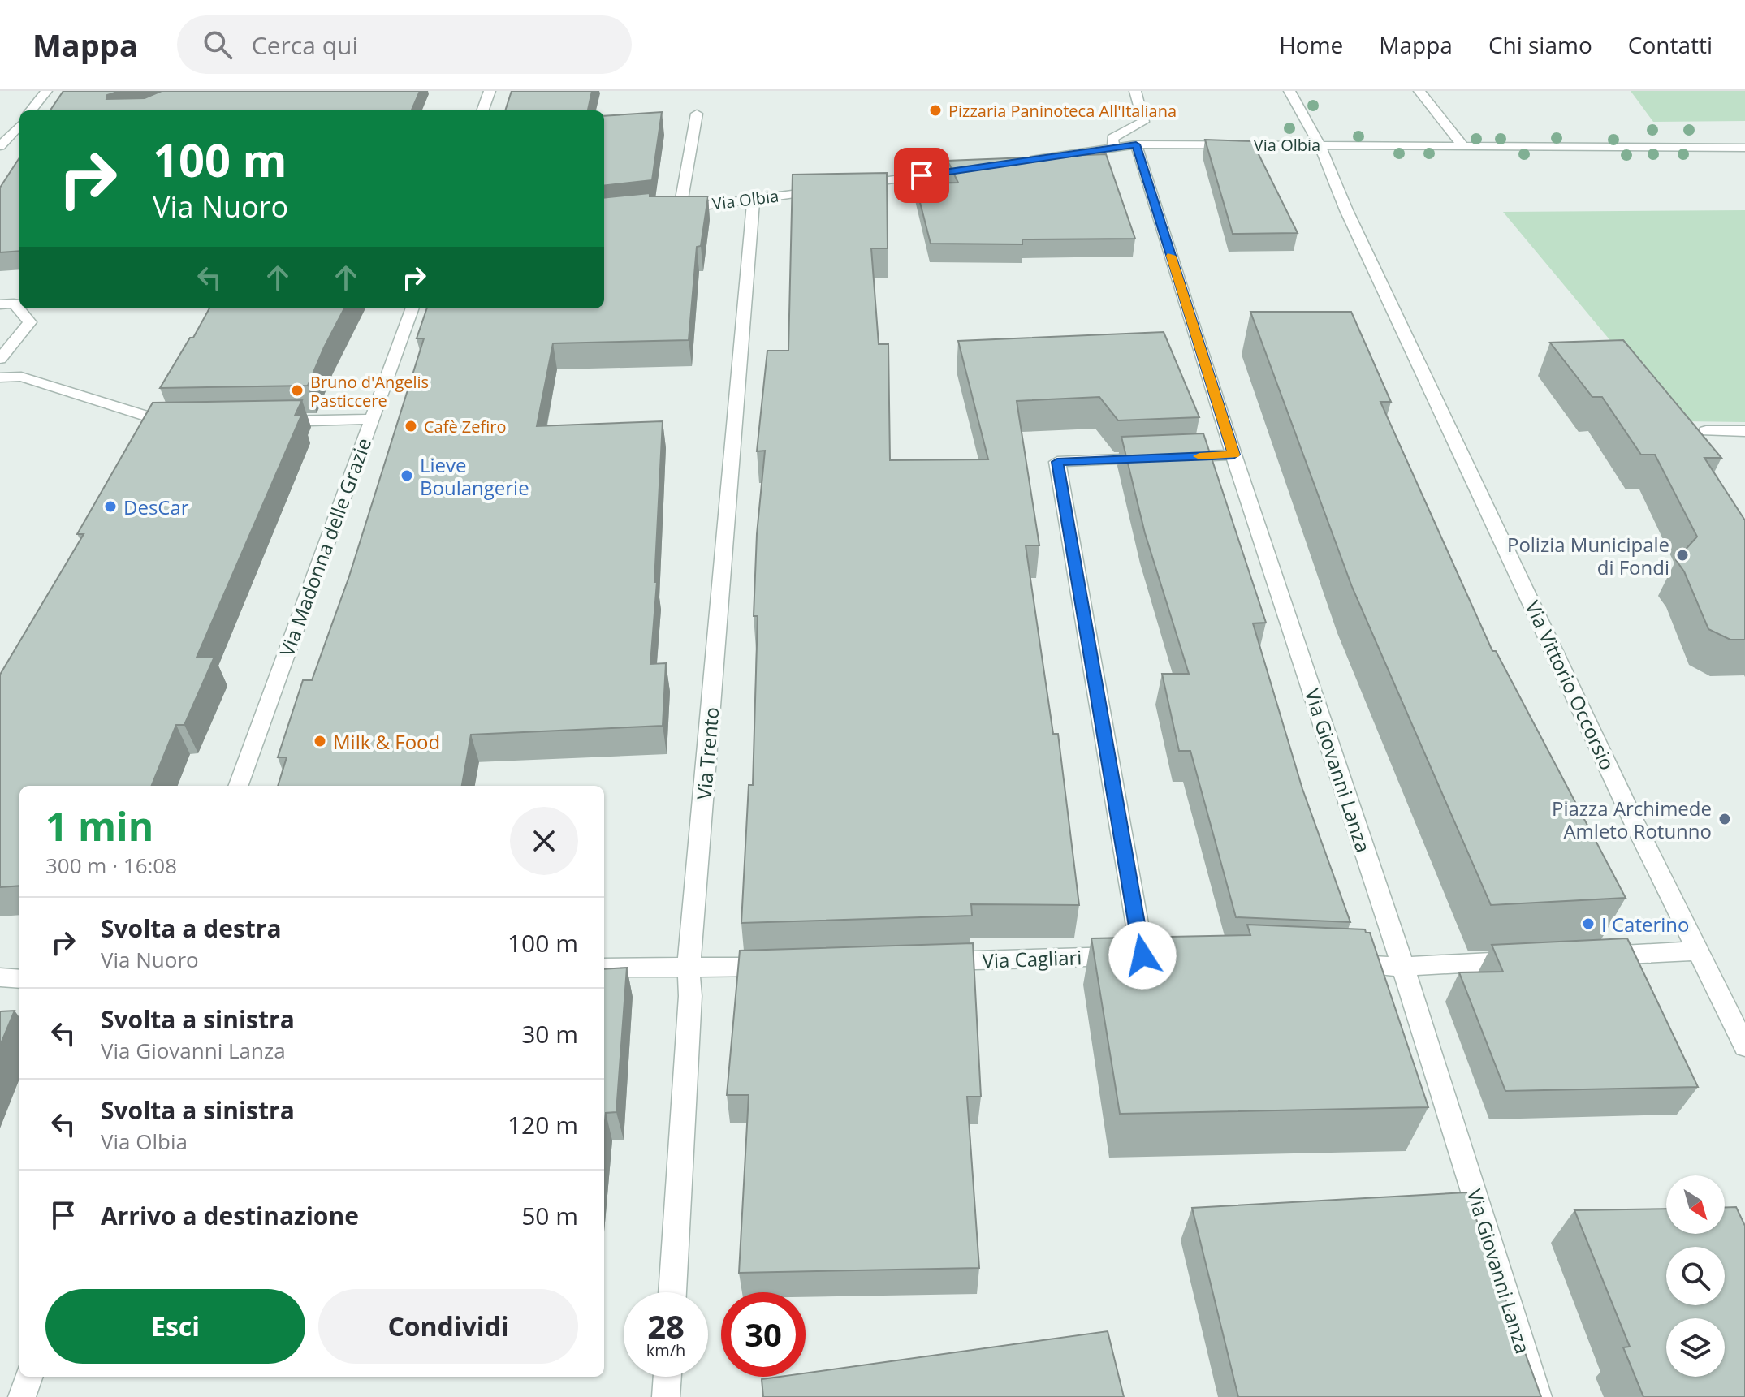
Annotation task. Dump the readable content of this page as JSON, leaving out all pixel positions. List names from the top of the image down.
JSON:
{
  "streets": {
    "street": [
      "Via Olbia",
      "Via Madonna delle Grazie",
      "Via Vittorio Occorsio",
      "Via Trento",
      "Via Giovanni Lanza",
      "Via Cagliari"
    ]
  },
  "crossings": [
    ["Via Olbia", "Via Vittorio Occorsio"],
    ["Via Olbia", "Via Trento"],
    ["Via Olbia", "Via Giovanni Lanza"]
  ],
  "places": [
    "Pizzaria Paninoteca All'Italiana",
    "Bruno d'Angelis Pasticcere",
    "Cafè Zefiro",
    "Lieve Boulangerie",
    "DesCar",
    "Polizia Municipale di Fondi",
    "Milk & Food",
    "Piazza Archimede Amleto Rotunno",
    "I Caterino"
  ],
  "north": "bottom right",
  "page": {
    "header": "Mappa",
    "search": "Cerca qui",
    "nav": [
      "Home",
      "Mappa",
      "Chi siamo",
      "Contatti"
    ],
    "turn": ["100 m", "Via Nuoro"],
    "heading": ["1 min", "300 m · 16:08"],
    "list": [
      {
        "name": "Svolta a destra",
        "note": "Via Nuoro",
        "value": "100 m"
      },
      {
        "name": "Svolta a sinistra",
        "note": "Via Giovanni Lanza",
        "value": "30 m"
      },
      {
        "name": "Svolta a sinistra",
        "note": "Via Olbia",
        "value": "120 m"
      },
      {
        "name": "Arrivo a destinazione",
        "value": "50 m"
      }
    ],
    "buttons": ["Esci", "Condividi"],
    "speed": "28 km/h",
    "limit": "30"
  }
}
